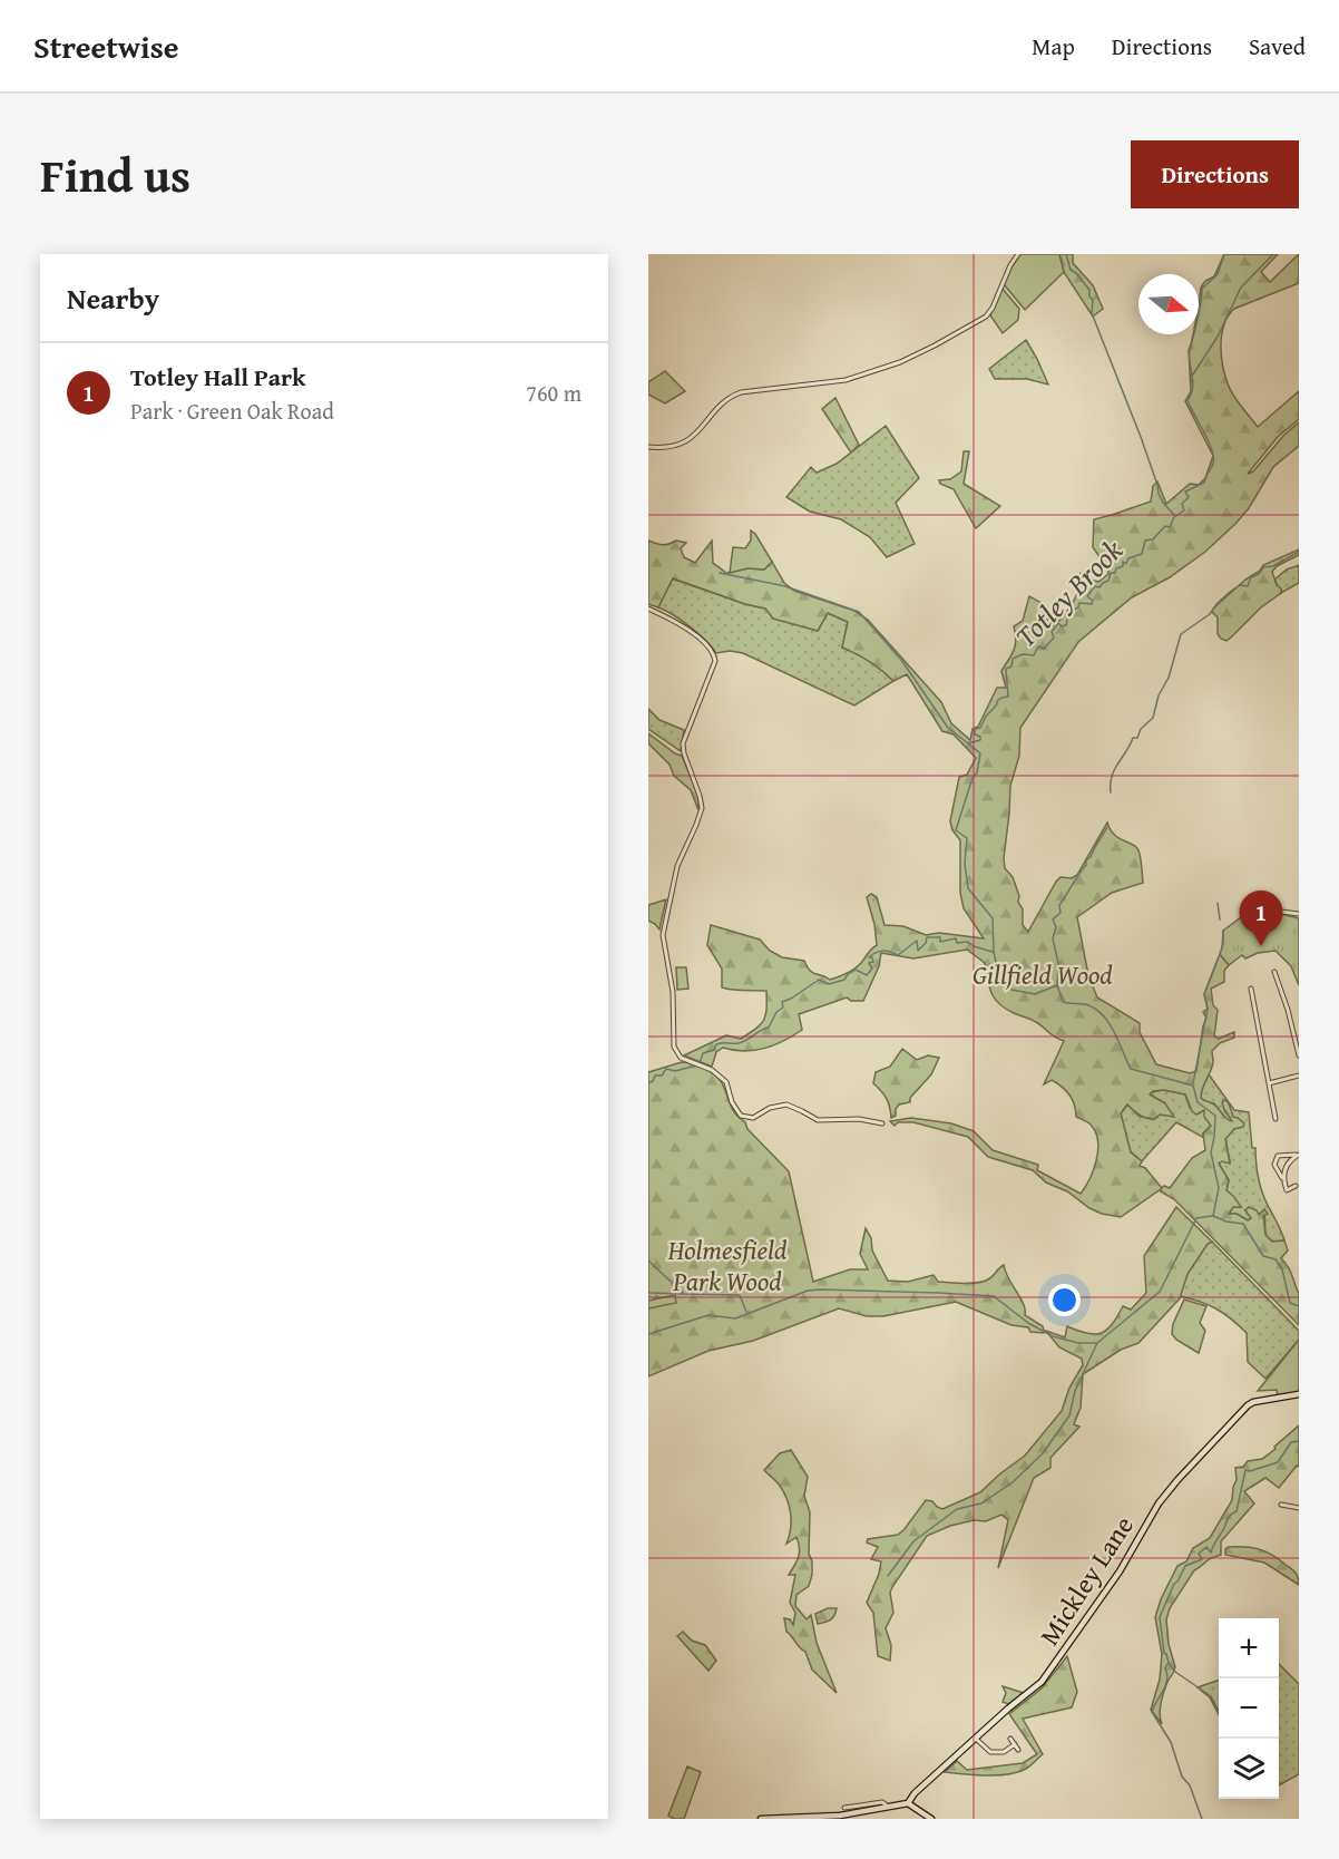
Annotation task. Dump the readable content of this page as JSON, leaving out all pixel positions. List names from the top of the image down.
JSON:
{
  "streets": {
    "street": ["Mickley Lane"]
  },
  "water": ["Totley Brook"],
  "parks": ["Gillfield Wood", "Holmesfield Park Wood"],
  "north": "right",
  "page": {
    "header": "Streetwise",
    "nav": ["Map", "Directions", "Saved"],
    "title": "Find us",
    "buttons": "Directions",
    "heading": "Nearby",
    "list": [
      {
        "mark": "1",
        "name": "Totley Hall Park",
        "note": "Park · Green Oak Road",
        "value": "760 m"
      }
    ],
    "pins": "1",
    "map_buttons": ["+", "−"]
  }
}
